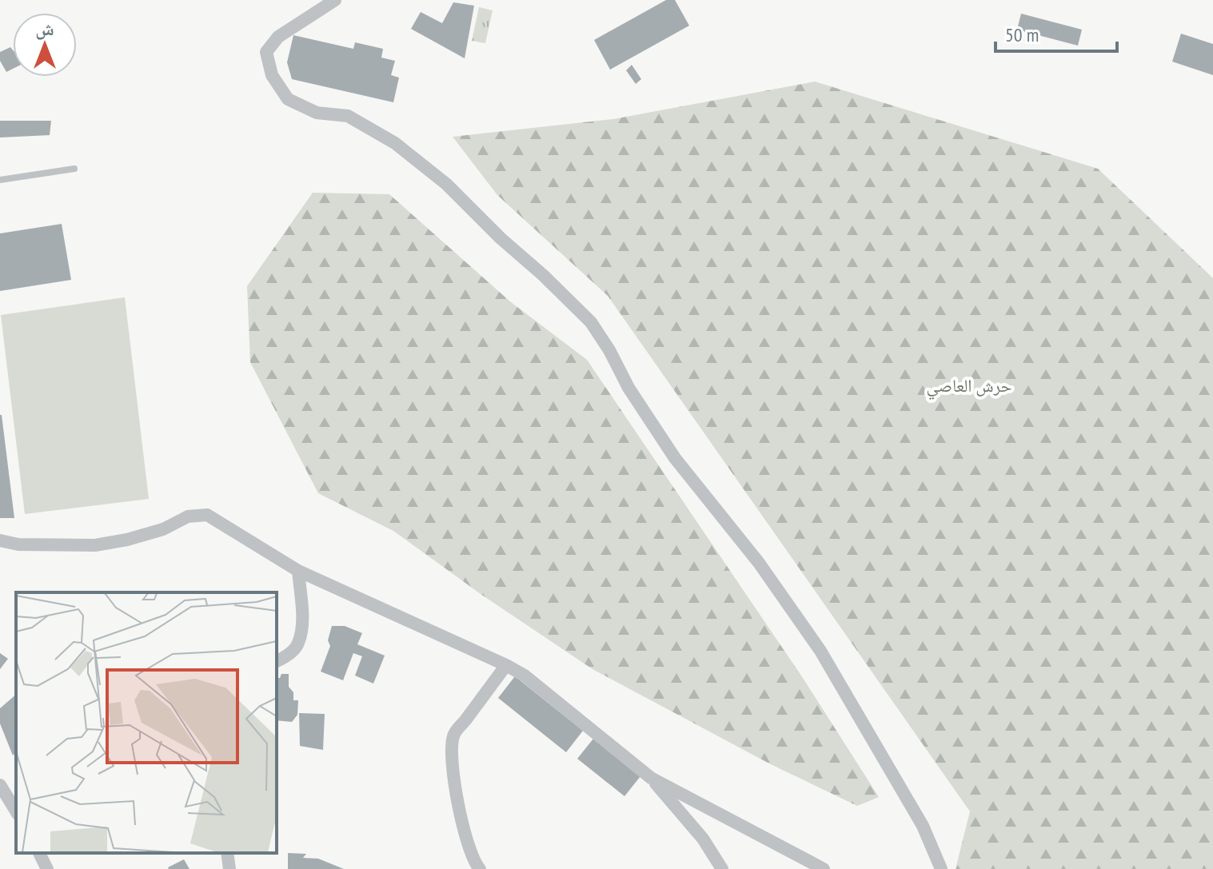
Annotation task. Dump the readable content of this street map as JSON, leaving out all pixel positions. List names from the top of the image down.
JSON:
{
  "parks": ["حرش العاصي"],
  "scale_bar": "50 m",
  "north": "top"
}
